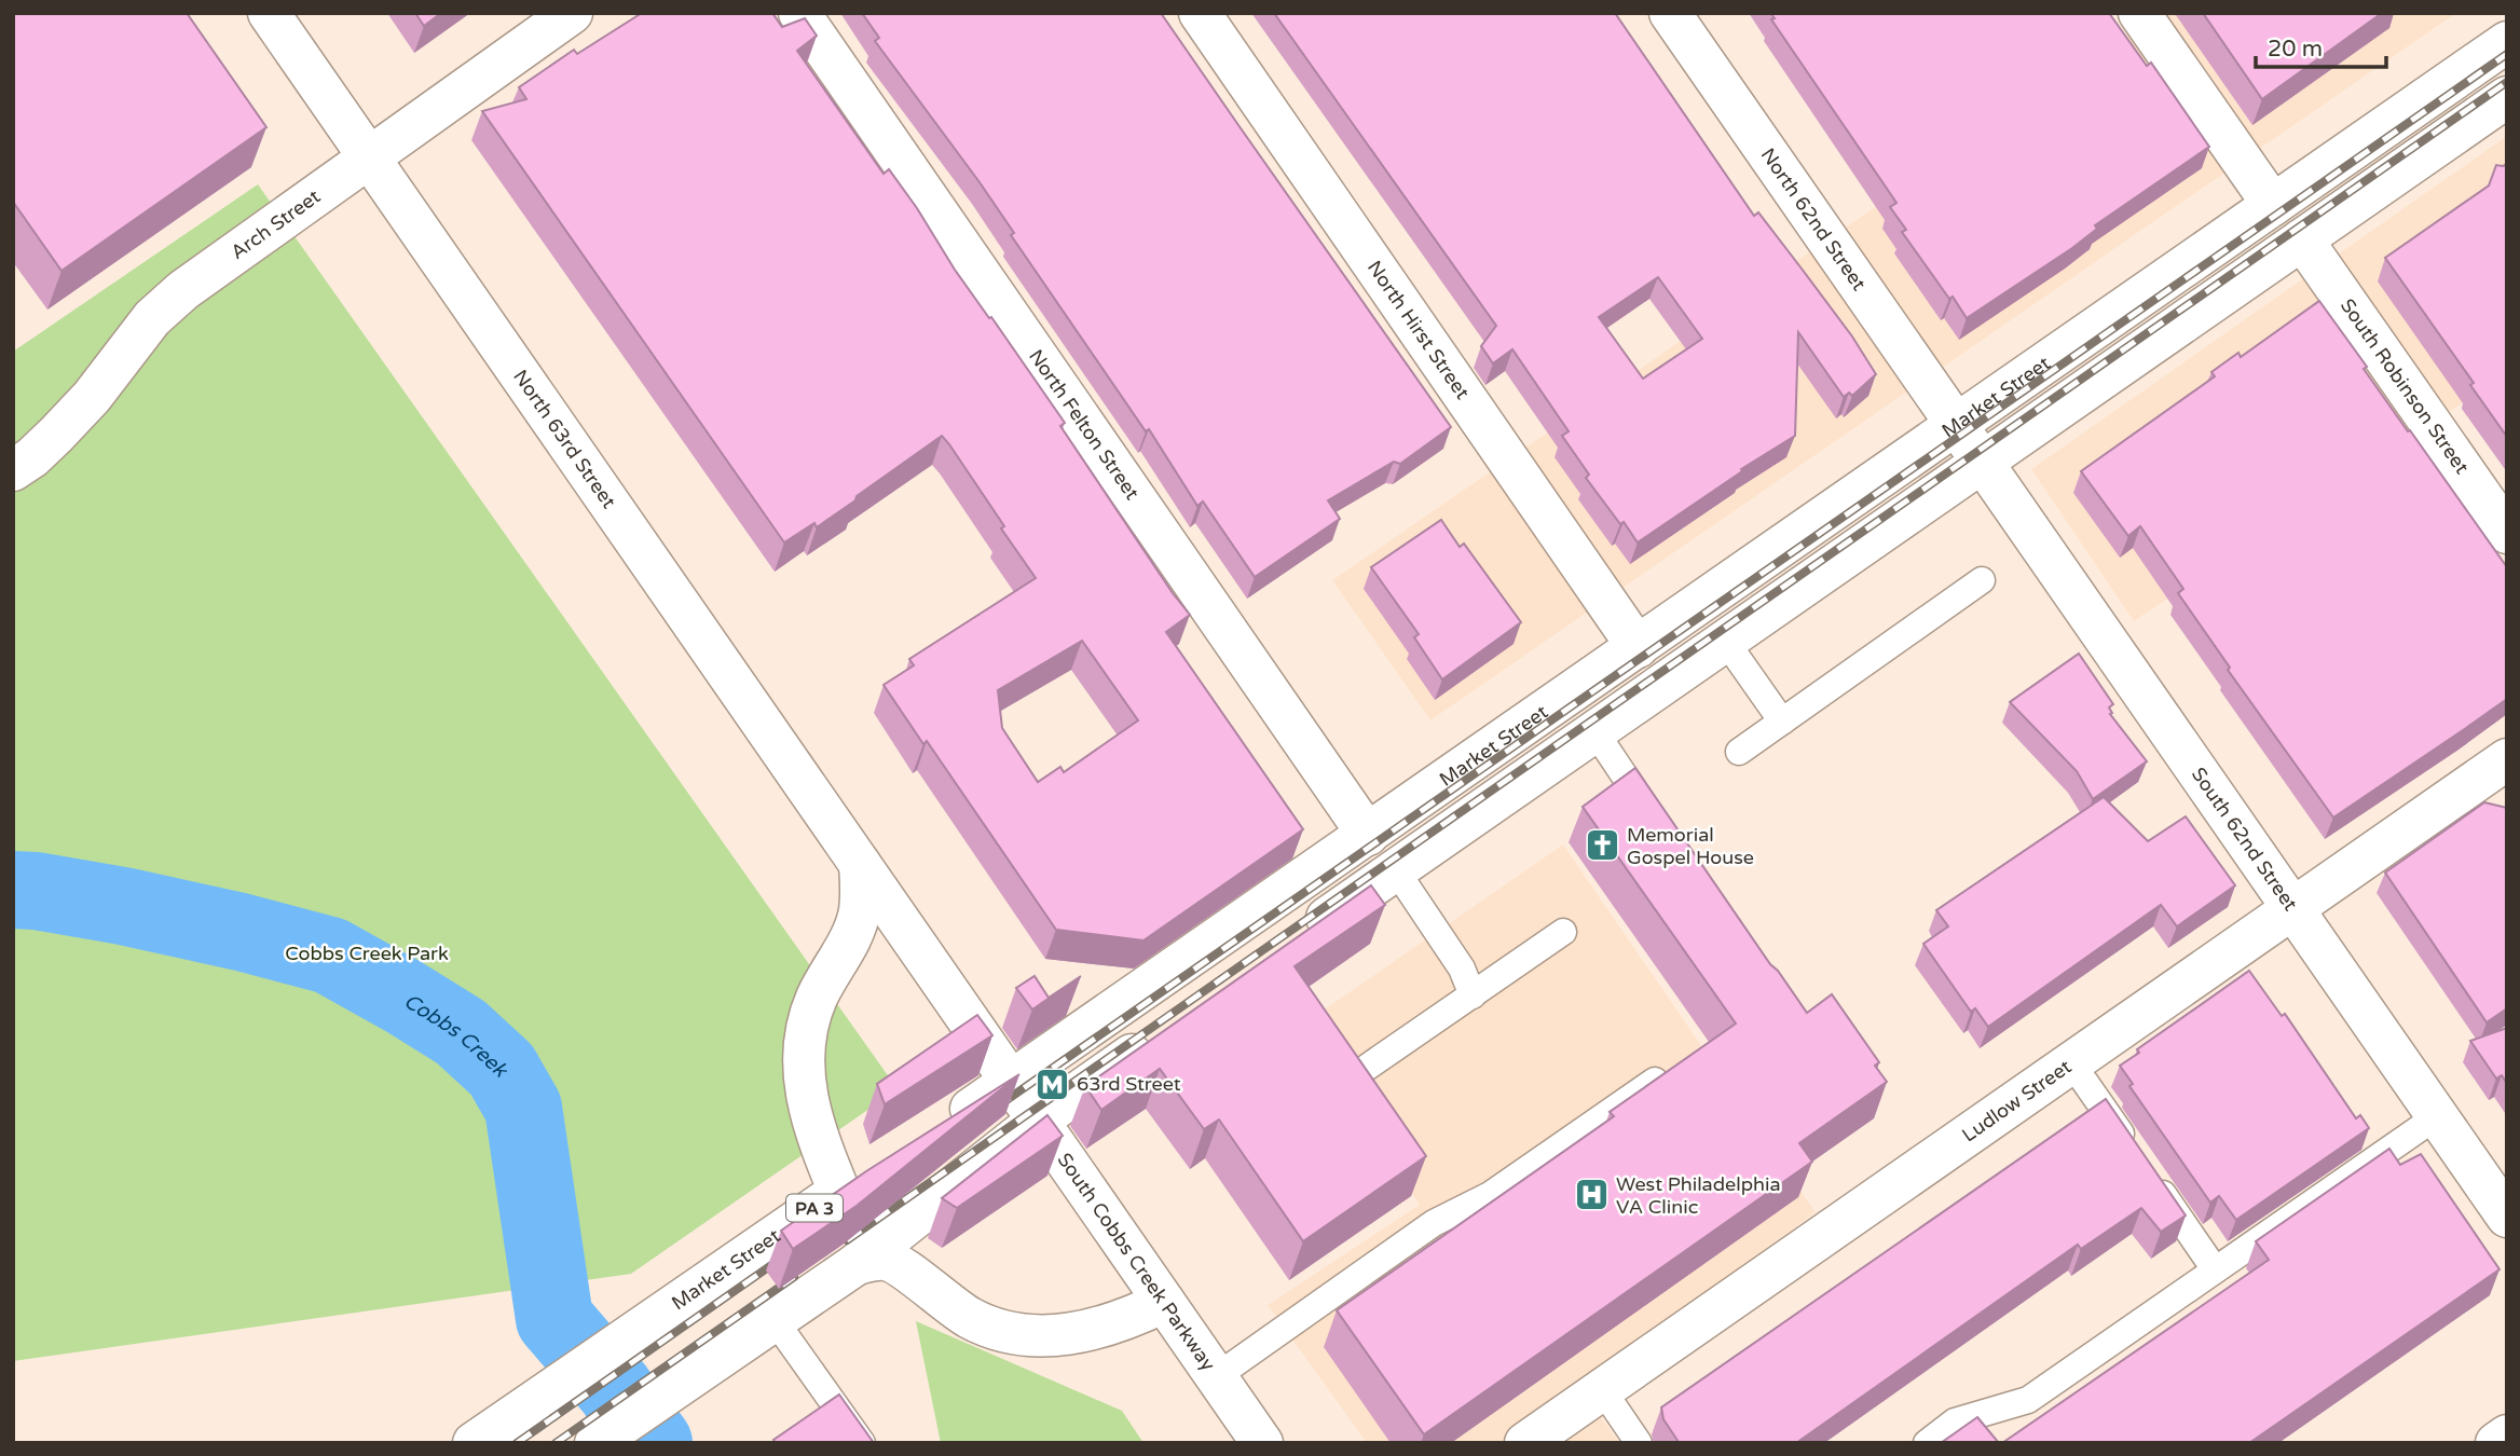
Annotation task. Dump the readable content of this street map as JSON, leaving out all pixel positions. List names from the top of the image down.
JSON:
{
  "streets": {
    "main road": [
      "North 62nd Street",
      "Arch Street",
      "North Hirst Street",
      "South Robinson Street",
      "Market Street",
      "North Felton Street",
      "North 63rd Street",
      "South 62nd Street",
      "Ludlow Street",
      "PA 3",
      "South Cobbs Creek Parkway"
    ]
  },
  "crossings": [
    ["North 62nd Street", "Market Street"],
    ["North 62nd Street", "South 62nd Street"],
    ["Arch Street", "North 63rd Street"],
    ["North Hirst Street", "Market Street"],
    ["Market Street", "North Felton Street"],
    ["Market Street", "North 63rd Street"],
    ["Market Street", "South Cobbs Creek Parkway"],
    ["North 63rd Street", "South Cobbs Creek Parkway"],
    ["South 62nd Street", "Ludlow Street"]
  ],
  "water": ["Cobbs Creek"],
  "parks": ["Cobbs Creek Park"],
  "places": {
    "church": ["Memorial Gospel House"],
    "metro station": ["63rd Street"],
    "hospital": ["West Philadelphia VA Clinic"]
  },
  "scale_bar": "20 m"
}
